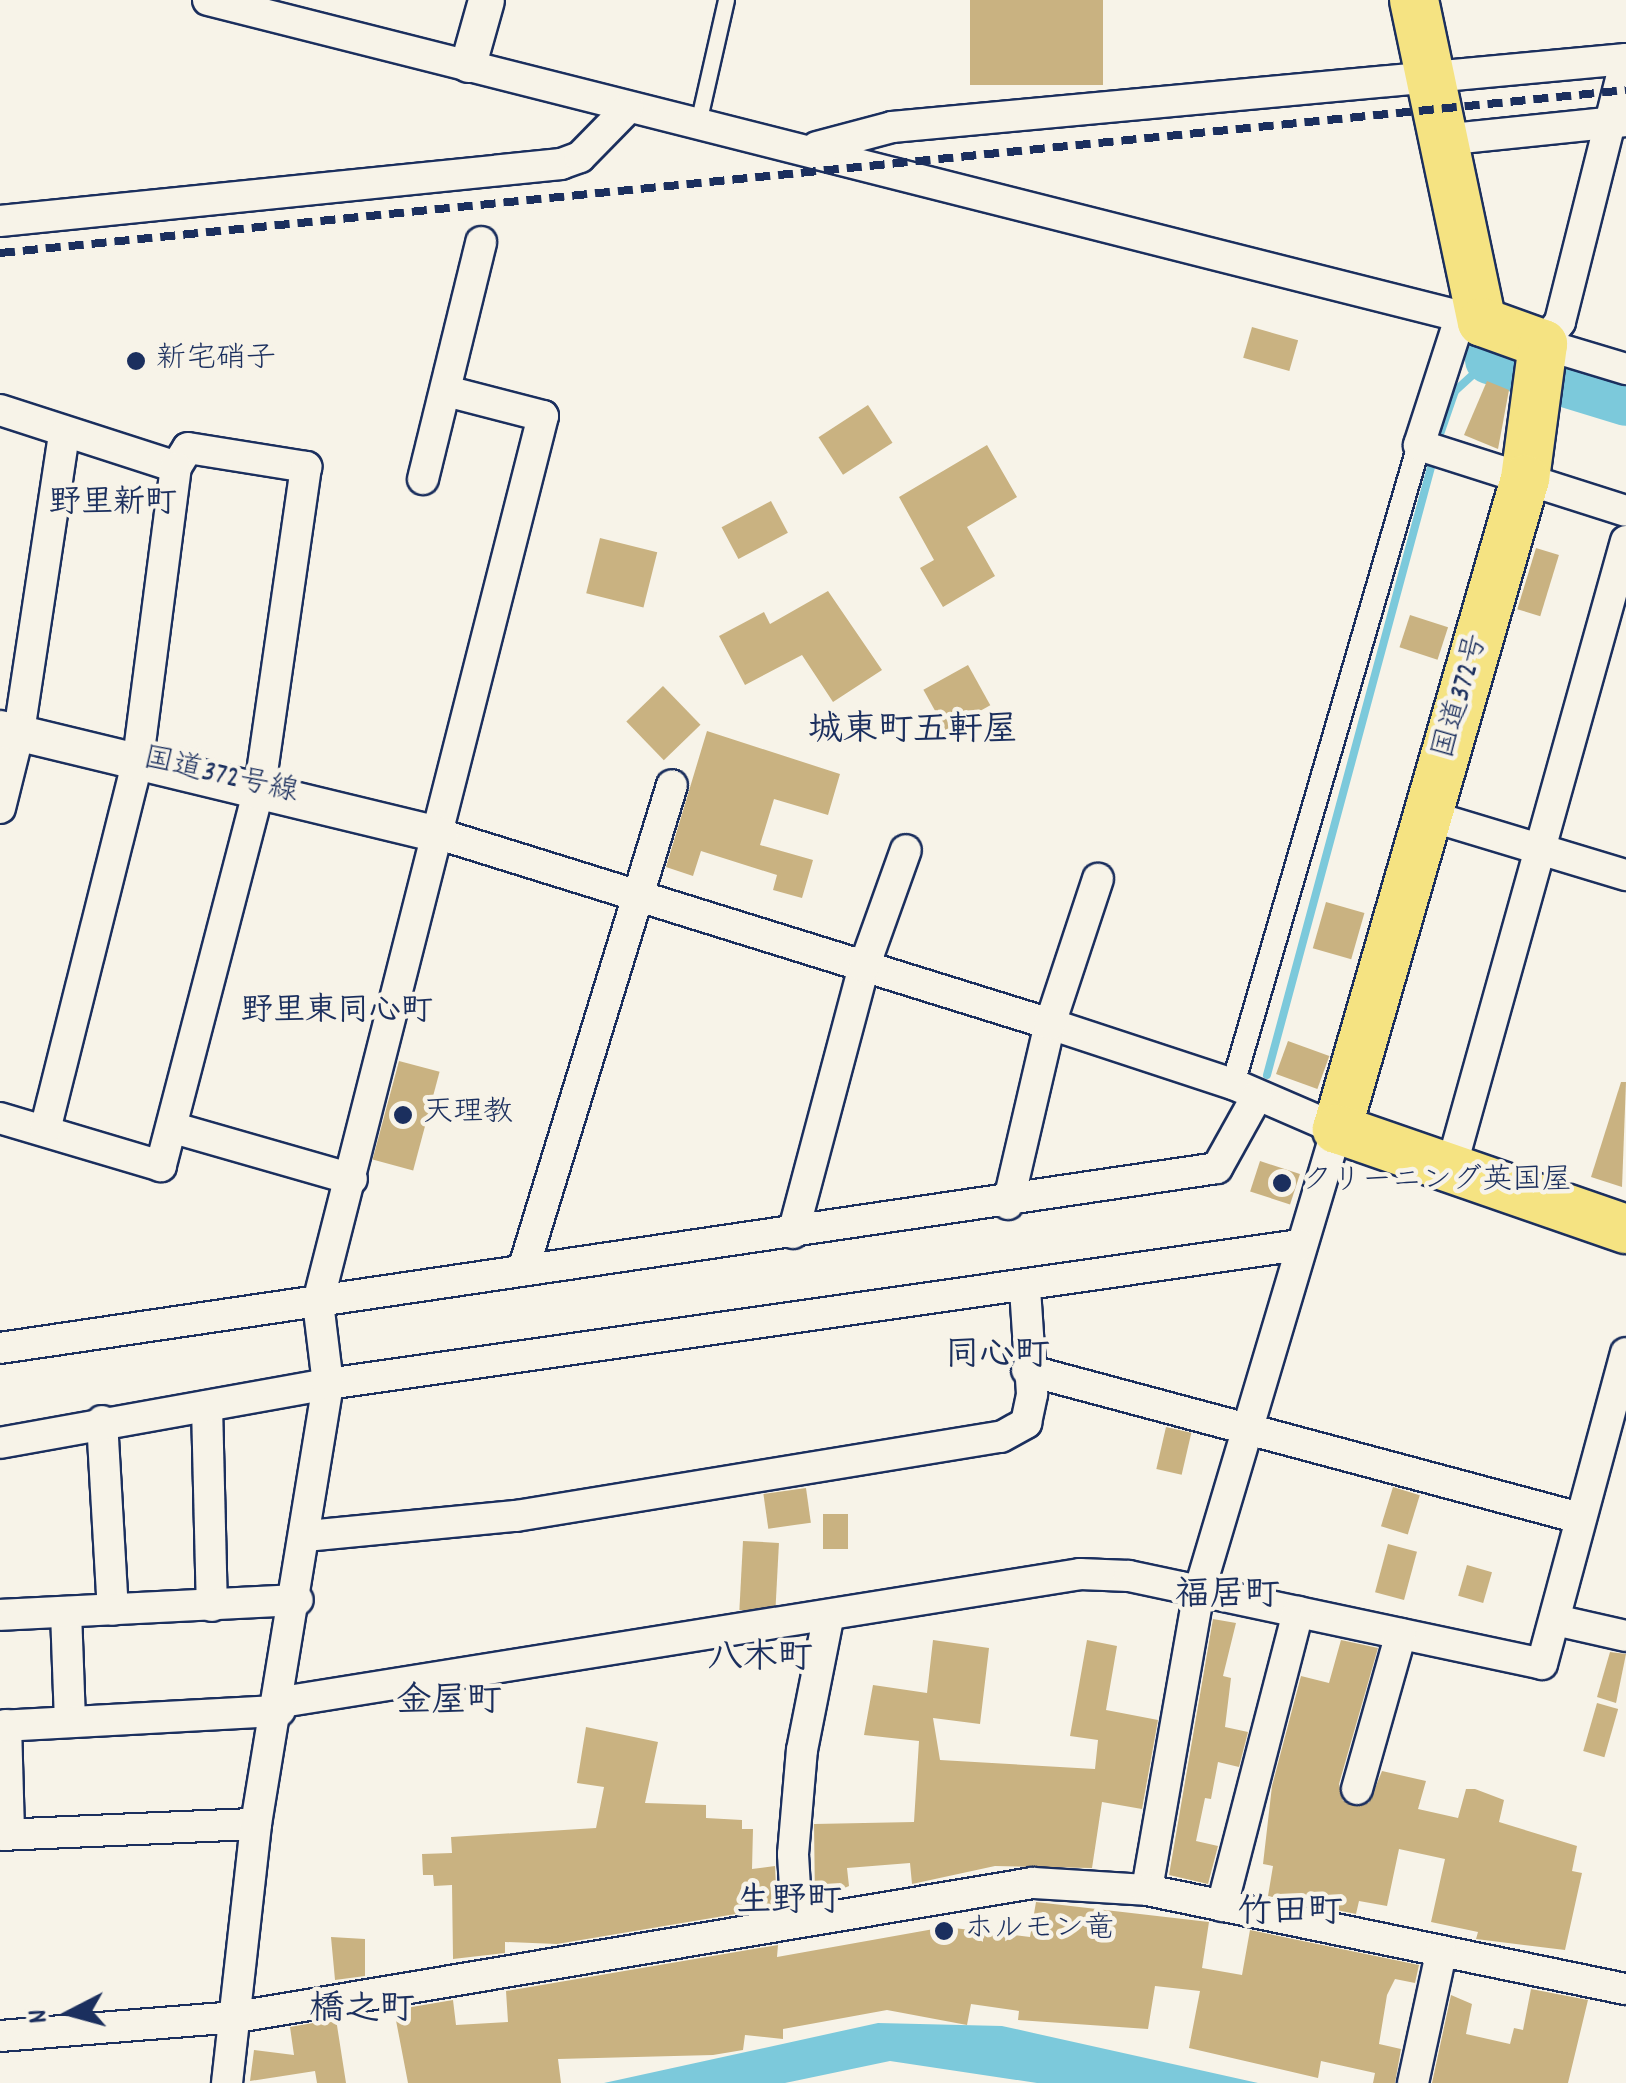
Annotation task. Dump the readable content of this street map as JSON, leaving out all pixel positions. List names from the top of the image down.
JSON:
{
  "streets": {
    "highway": ["国道372号"],
    "street": ["国道372号線"]
  },
  "districts": [
    "野里新町",
    "城東町五軒屋",
    "野里東同心町",
    "同心町",
    "福居町",
    "八木町",
    "金屋町",
    "生野町",
    "竹田町",
    "橋之町"
  ],
  "places": [
    "新宅硝子",
    "天理教",
    "クリーニング英国屋",
    "ホルモン竜"
  ],
  "north": "left"
}
